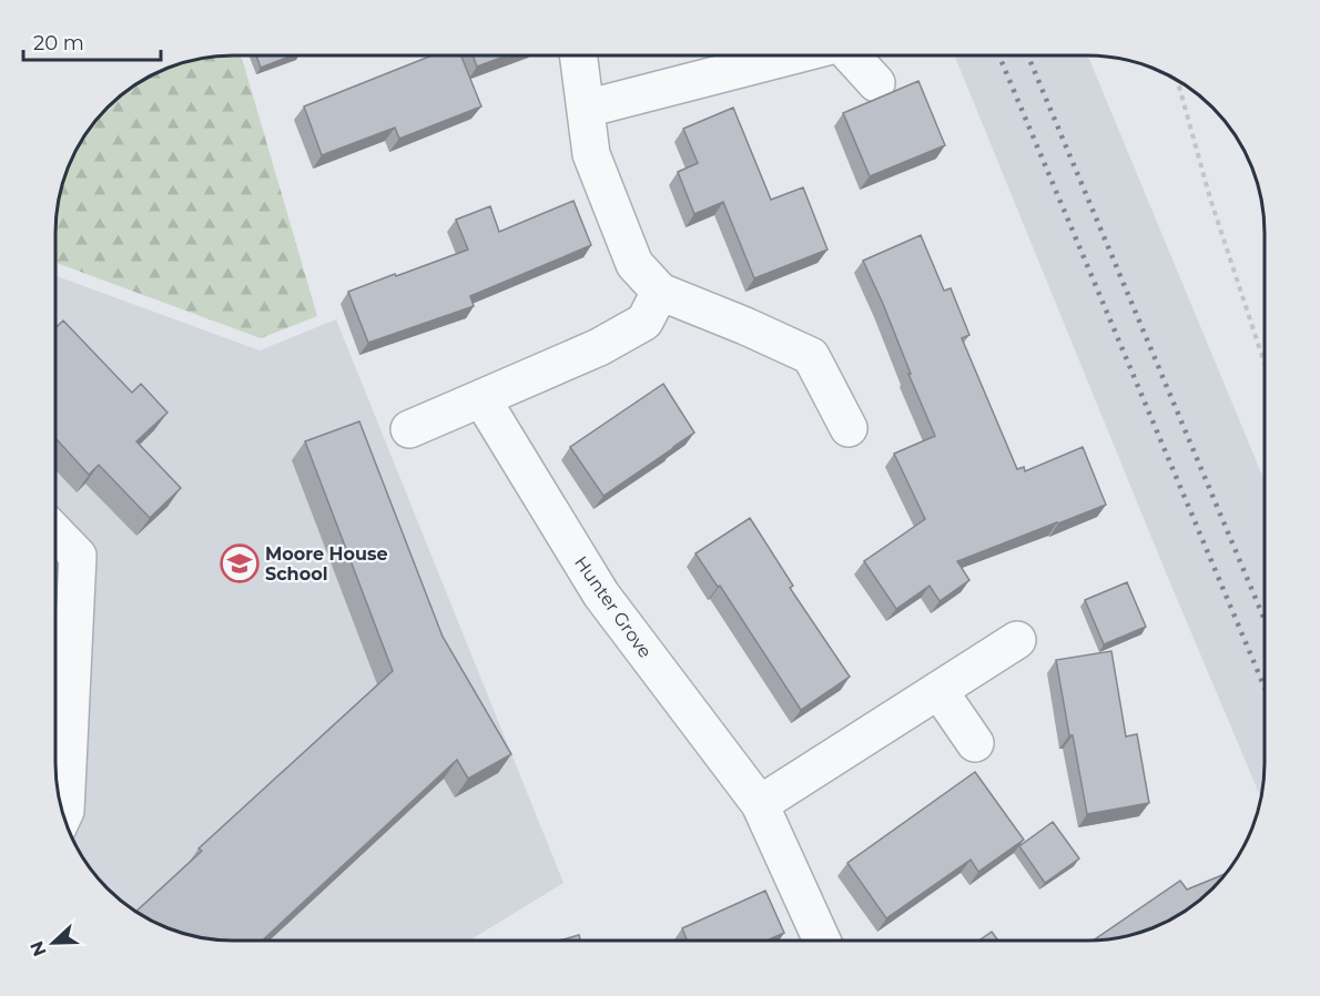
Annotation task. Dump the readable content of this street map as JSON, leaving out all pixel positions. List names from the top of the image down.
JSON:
{
  "streets": {
    "street": ["Hunter Grove"]
  },
  "places": {
    "school or university": ["Moore House School"]
  },
  "scale_bar": "20 m",
  "north": "left"
}
